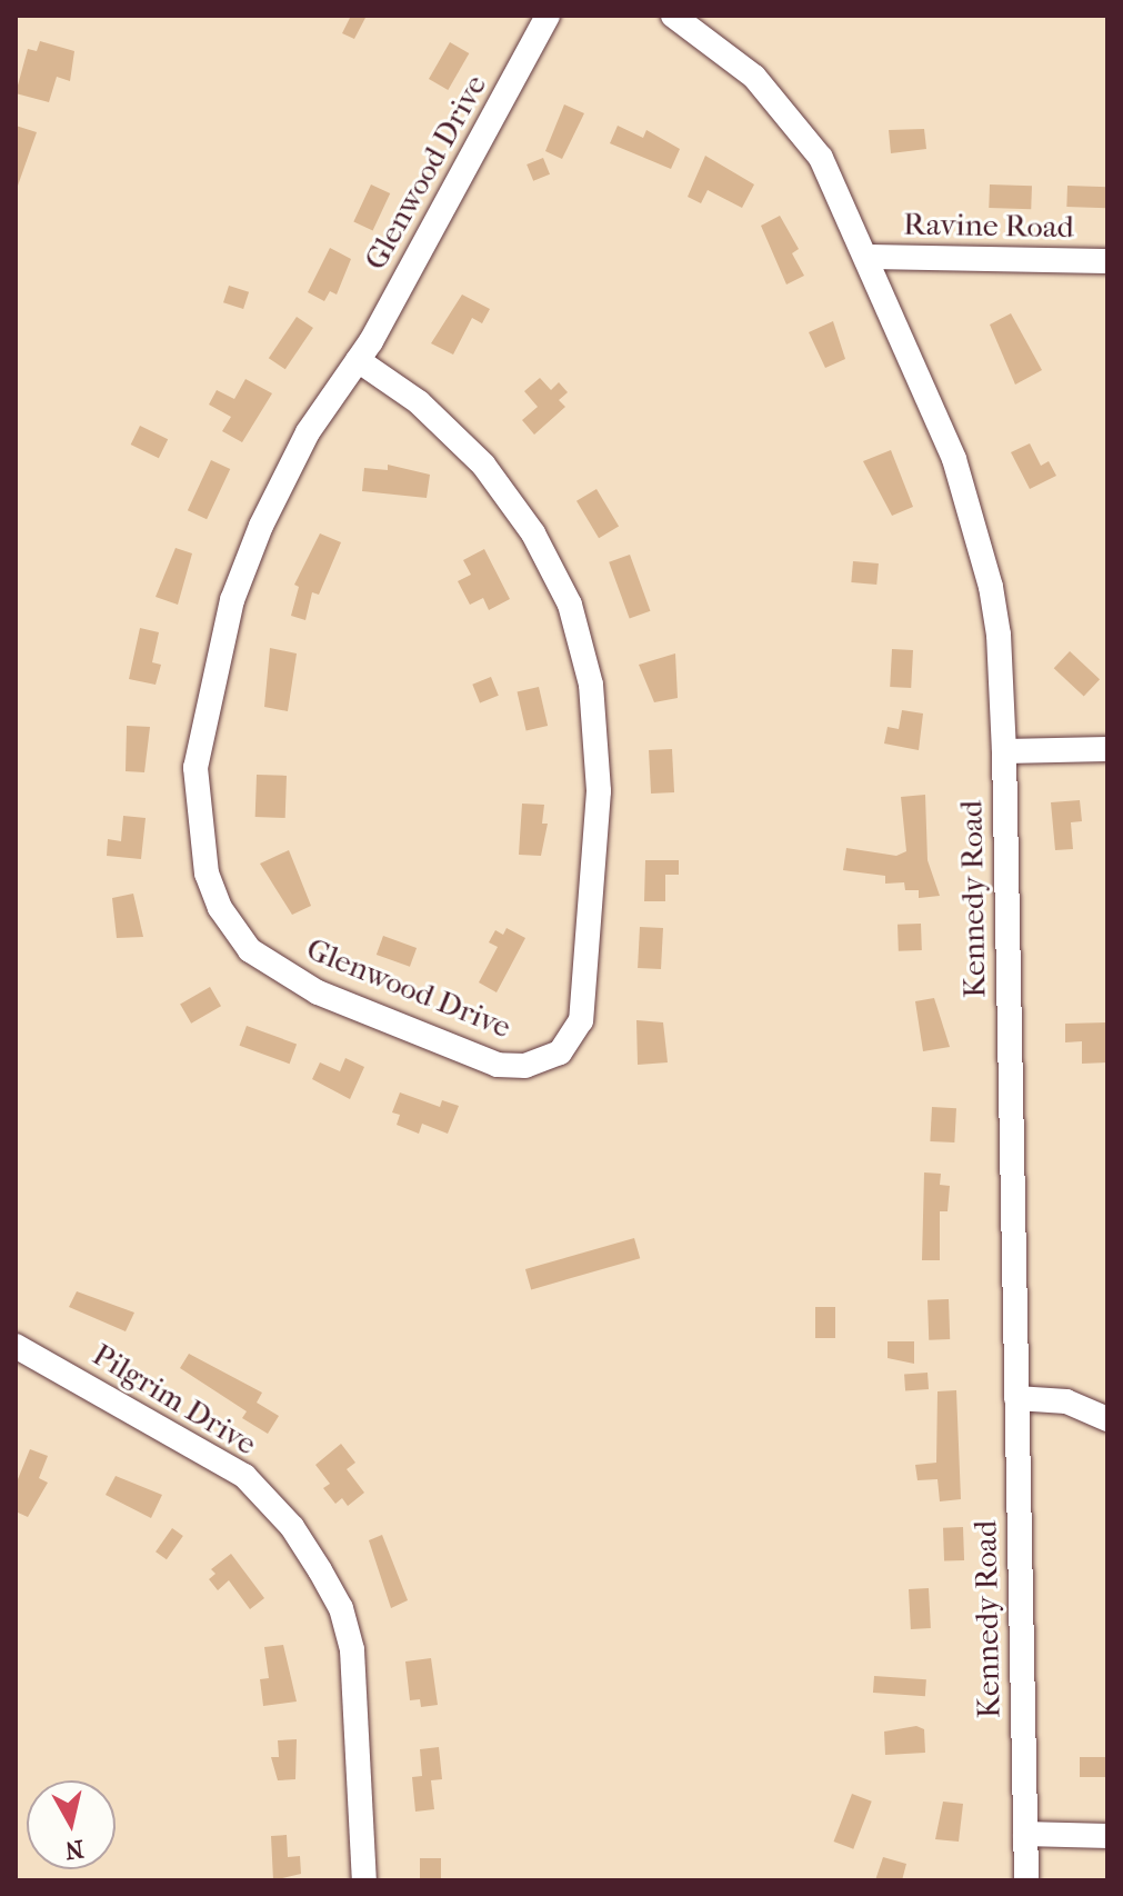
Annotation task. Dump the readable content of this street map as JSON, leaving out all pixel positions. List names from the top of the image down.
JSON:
{
  "streets": {
    "street": [
      "Glenwood Drive",
      "Ravine Road",
      "Kennedy Road",
      "Pilgrim Drive"
    ]
  },
  "crossings": [
    ["Ravine Road", "Kennedy Road"]
  ],
  "north": "bottom"
}
